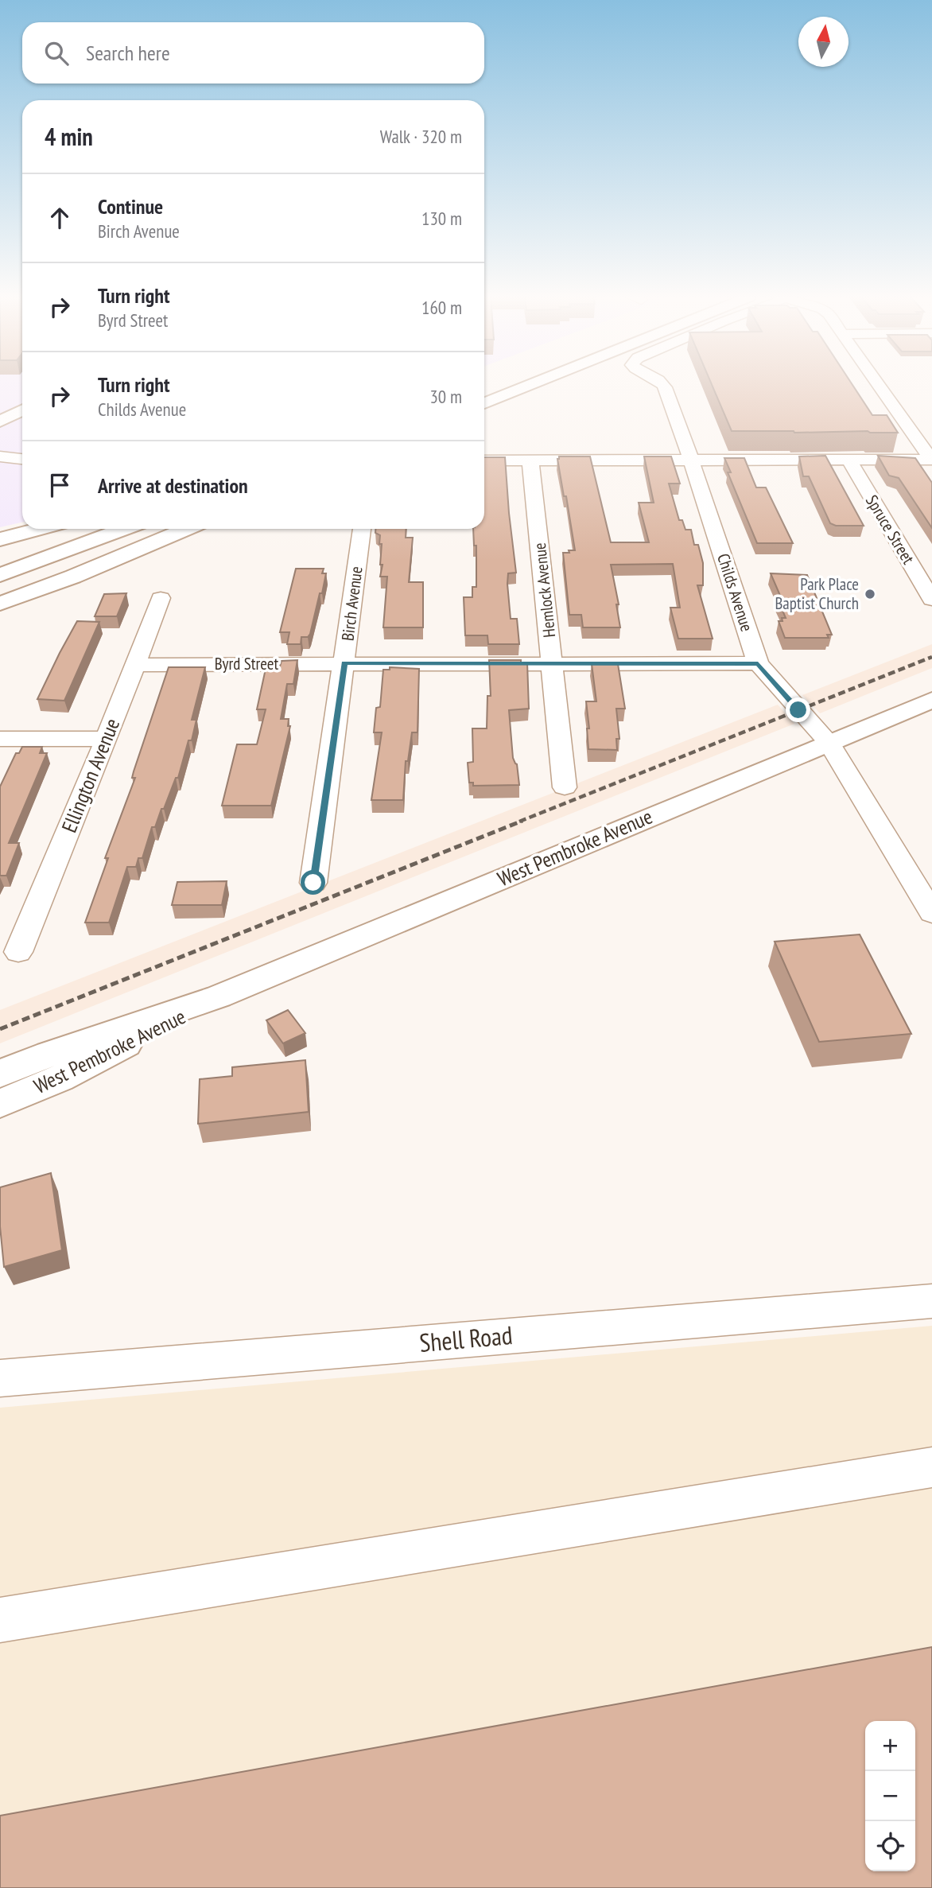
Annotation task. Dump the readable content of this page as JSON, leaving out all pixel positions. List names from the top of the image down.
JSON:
{
  "streets": {
    "main road": ["West Pembroke Avenue"],
    "street": [
      "Spruce Street",
      "Hemlock Avenue",
      "Childs Avenue",
      "Birch Avenue",
      "Byrd Street",
      "Ellington Avenue",
      "Shell Road"
    ]
  },
  "crossings": [
    ["Hemlock Avenue", "Byrd Street"],
    ["Childs Avenue", "Byrd Street"],
    ["Childs Avenue", "West Pembroke Avenue"],
    ["Birch Avenue", "Byrd Street"],
    ["Byrd Street", "Ellington Avenue"]
  ],
  "places": ["Park Place Baptist Church"],
  "north": "top",
  "page": {
    "search": "Search here",
    "heading": ["4 min", "Walk · 320 m"],
    "list": [
      ["Continue", "Birch Avenue", "130 m"],
      ["Turn right", "Byrd Street", "160 m"],
      ["Turn right", "Childs Avenue", "30 m"],
      "Arrive at destination"
    ],
    "map_buttons": ["+", "−"]
  }
}
